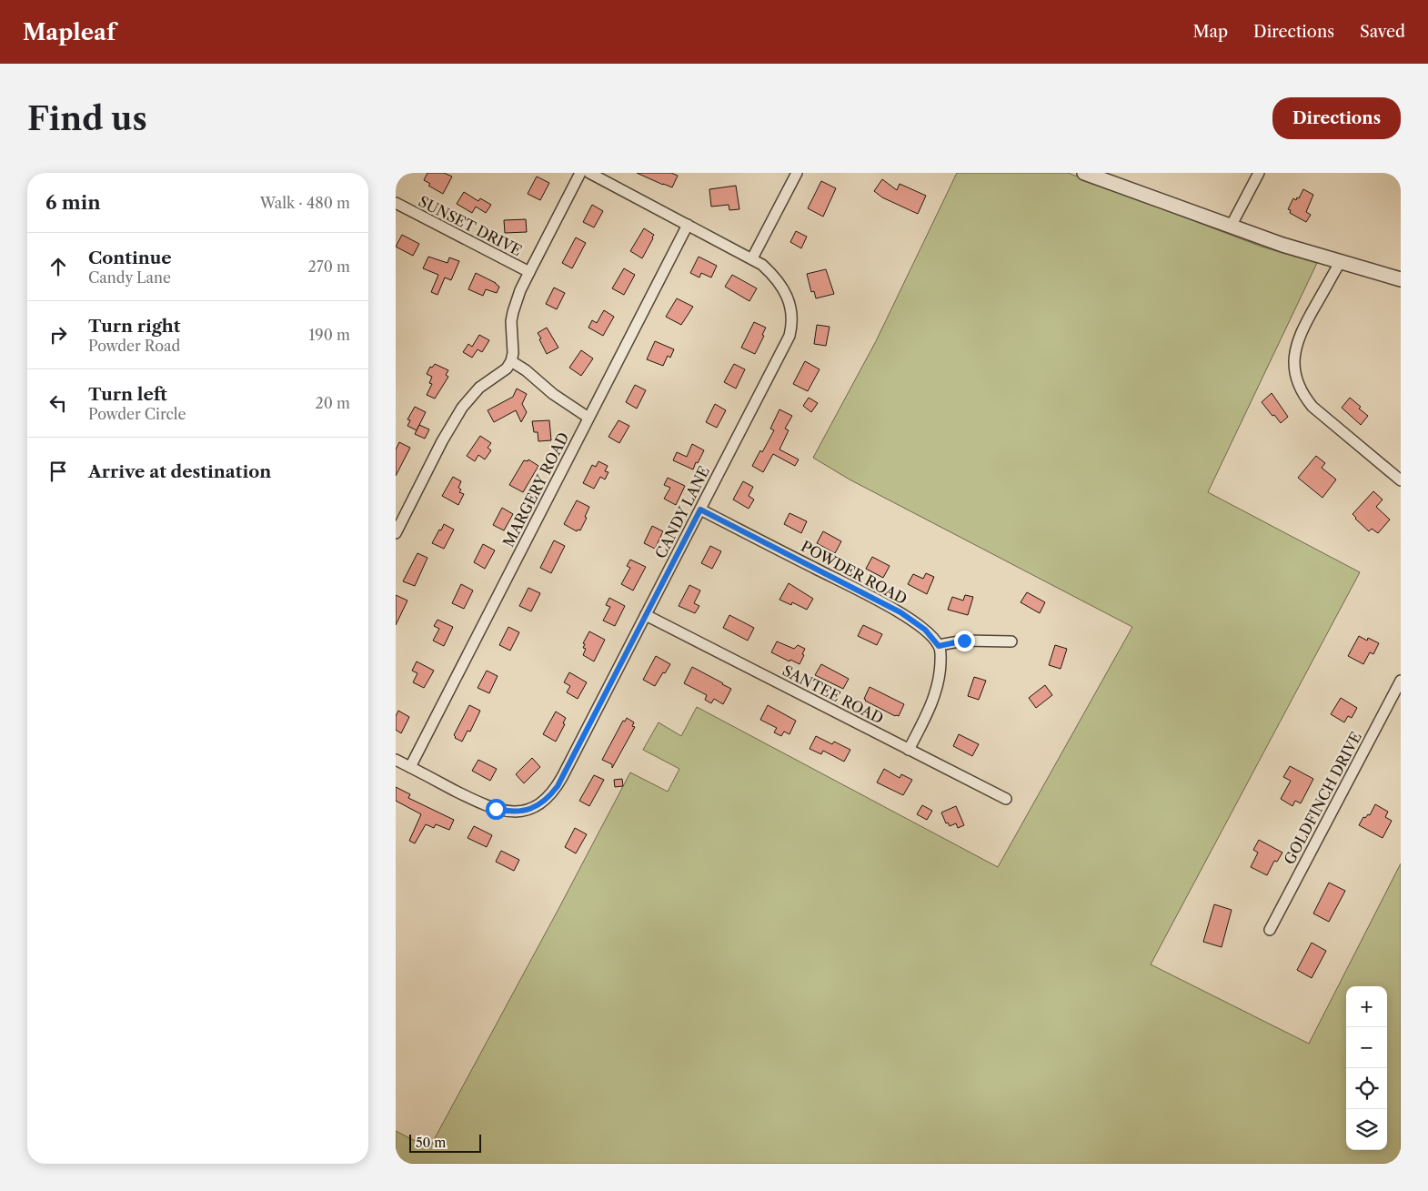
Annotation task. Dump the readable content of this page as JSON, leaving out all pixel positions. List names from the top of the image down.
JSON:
{
  "streets": {
    "street": [
      "SUNSET DRIVE",
      "MARGERY ROAD",
      "CANDY LANE",
      "POWDER ROAD",
      "SANTEE ROAD",
      "GOLDFINCH DRIVE"
    ]
  },
  "crossings": [
    ["MARGERY ROAD", "CANDY LANE"],
    ["CANDY LANE", "POWDER ROAD"],
    ["CANDY LANE", "SANTEE ROAD"]
  ],
  "scale_bar": "50 m",
  "page": {
    "header": "Mapleaf",
    "nav": ["Map", "Directions", "Saved"],
    "buttons": "Directions",
    "title": "Find us",
    "heading": ["6 min", "Walk · 480 m"],
    "list": [
      ["Continue", "Candy Lane", "270 m"],
      ["Turn right", "Powder Road", "190 m"],
      ["Turn left", "Powder Circle", "20 m"],
      "Arrive at destination"
    ],
    "map_buttons": ["+", "−"],
    "scale": "50 m"
  }
}
